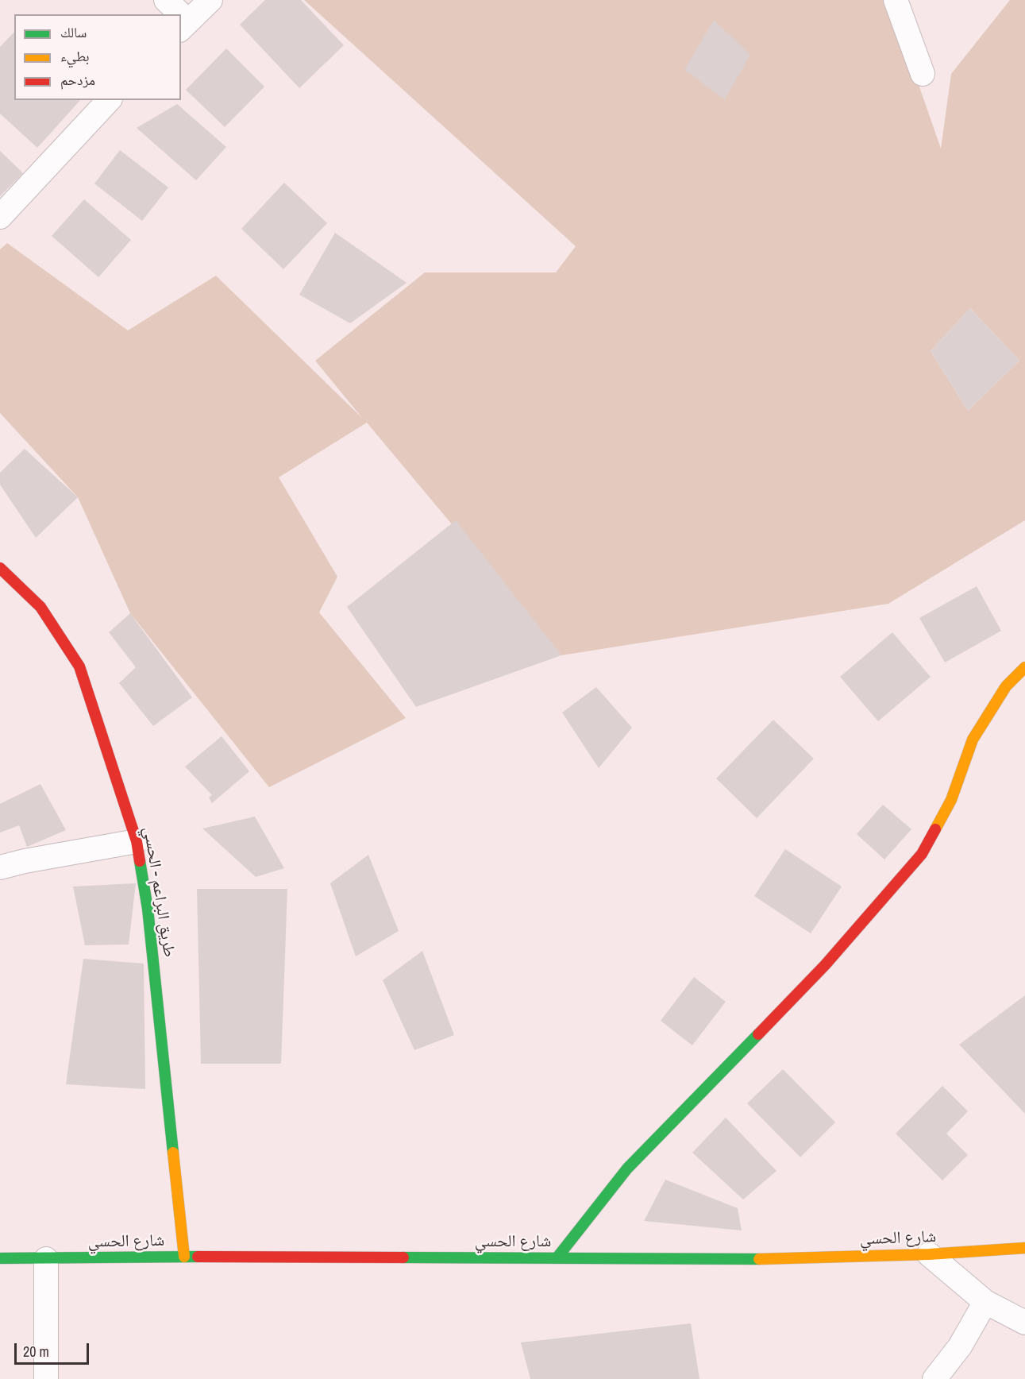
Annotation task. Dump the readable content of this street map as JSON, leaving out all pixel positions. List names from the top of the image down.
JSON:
{
  "streets": {
    "street": ["طريق البراعم - الحسي", "شارع الحسي"]
  },
  "crossings": [
    ["طريق البراعم - الحسي", "شارع الحسي"]
  ],
  "legend": ["سالك", "بطيء", "مزدحم"],
  "scale_bar": "20 m"
}
